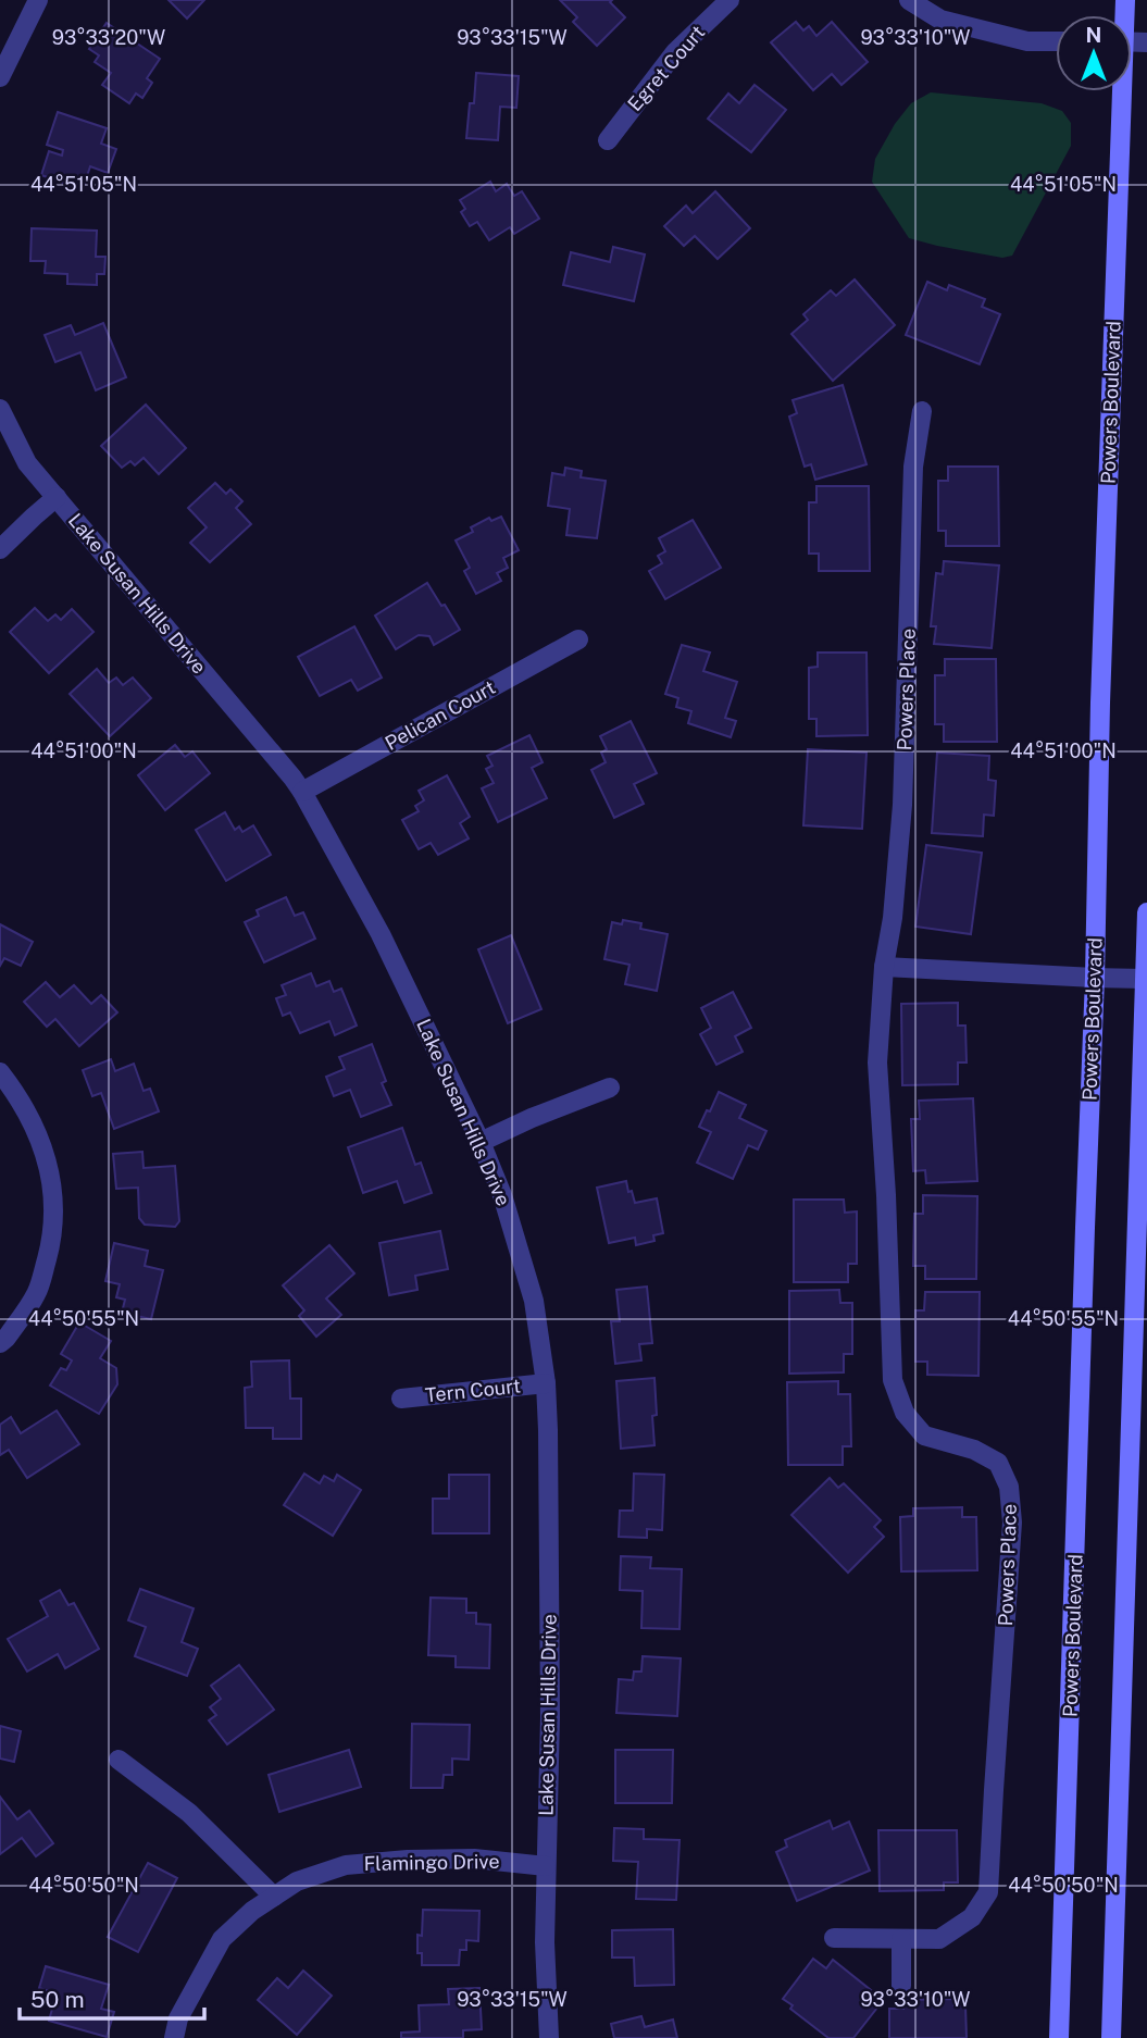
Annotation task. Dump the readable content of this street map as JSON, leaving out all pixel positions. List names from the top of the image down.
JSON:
{
  "streets": {
    "main road": ["Powers Boulevard"],
    "street": [
      "Egret Court",
      "Lake Susan Hills Drive",
      "Powers Place",
      "Pelican Court",
      "Tern Court",
      "Flamingo Drive"
    ]
  },
  "crossings": [
    ["Lake Susan Hills Drive", "Pelican Court"],
    ["Lake Susan Hills Drive", "Tern Court"],
    ["Lake Susan Hills Drive", "Flamingo Drive"]
  ],
  "scale_bar": "50 m",
  "north": "top",
  "coordinates": [
    "93°33'20\"W",
    "93°33'15\"W",
    "93°33'10\"W",
    "44°51'05\"N",
    "44°51'00\"N",
    "44°50'55\"N",
    "44°50'50\"N"
  ]
}
